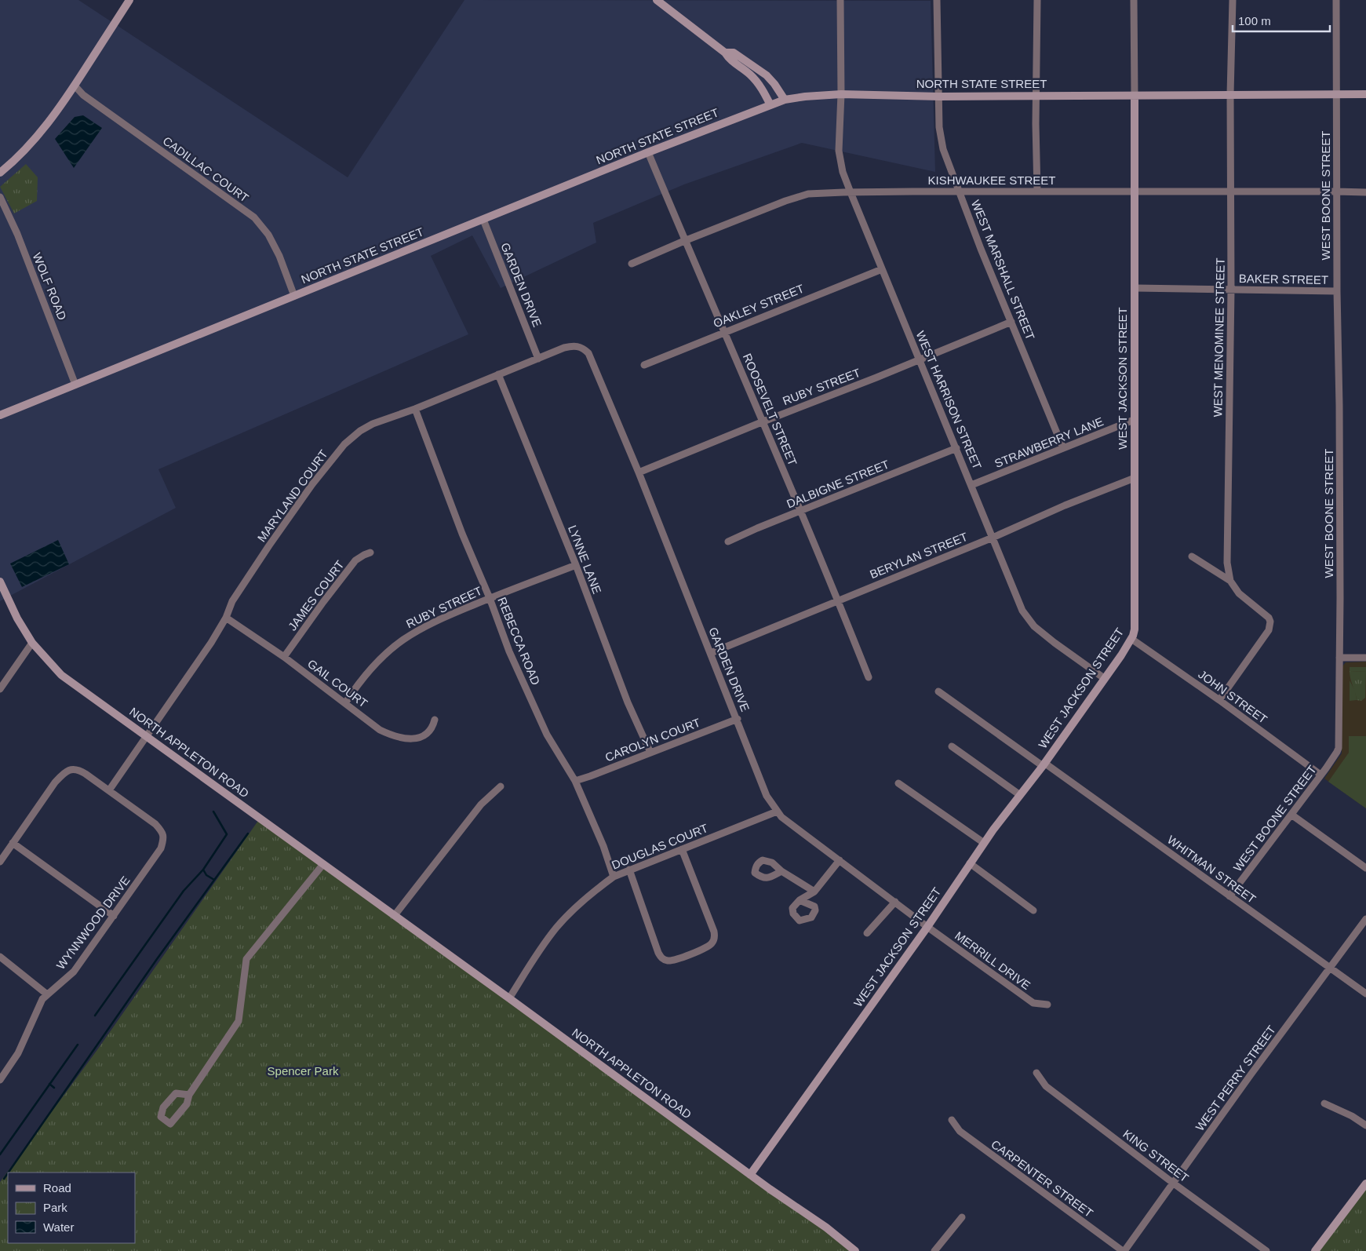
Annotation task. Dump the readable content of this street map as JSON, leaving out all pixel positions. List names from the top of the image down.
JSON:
{
  "streets": {
    "main road": ["NORTH STATE STREET", "WEST JACKSON STREET", "NORTH APPLETON ROAD"],
    "street": [
      "CADILLAC COURT",
      "KISHWAUKEE STREET",
      "WEST BOONE STREET",
      "WEST MARSHALL STREET",
      "BAKER STREET",
      "GARDEN DRIVE",
      "WOLF ROAD",
      "OAKLEY STREET",
      "WEST MENOMINEE STREET",
      "RUBY STREET",
      "WEST HARRISON STREET",
      "ROOSEVELT STREET",
      "STRAWBERRY LANE",
      "DALBIGNE STREET",
      "MARYLAND COURT",
      "BERYLAN STREET",
      "LYNNE LANE",
      "JAMES COURT",
      "REBECCA ROAD",
      "GAIL COURT",
      "JOHN STREET",
      "CAROLYN COURT",
      "DOUGLAS COURT",
      "WHITMAN STREET",
      "WYNNWOOD DRIVE",
      "MERRILL DRIVE",
      "WEST PERRY STREET",
      "KING STREET",
      "CARPENTER STREET"
    ]
  },
  "crossings": [
    ["NORTH STATE STREET", "CADILLAC COURT"],
    ["NORTH STATE STREET", "WEST BOONE STREET"],
    ["NORTH STATE STREET", "WEST MARSHALL STREET"],
    ["NORTH STATE STREET", "GARDEN DRIVE"],
    ["NORTH STATE STREET", "WOLF ROAD"],
    ["NORTH STATE STREET", "WEST MENOMINEE STREET"],
    ["NORTH STATE STREET", "WEST JACKSON STREET"],
    ["NORTH STATE STREET", "WEST HARRISON STREET"],
    ["NORTH STATE STREET", "ROOSEVELT STREET"],
    ["KISHWAUKEE STREET", "WEST BOONE STREET"],
    ["KISHWAUKEE STREET", "WEST MARSHALL STREET"],
    ["KISHWAUKEE STREET", "WEST MENOMINEE STREET"],
    ["KISHWAUKEE STREET", "WEST JACKSON STREET"],
    ["KISHWAUKEE STREET", "WEST HARRISON STREET"],
    ["KISHWAUKEE STREET", "ROOSEVELT STREET"],
    ["WEST BOONE STREET", "BAKER STREET"],
    ["WEST BOONE STREET", "JOHN STREET"],
    ["WEST BOONE STREET", "WHITMAN STREET"],
    ["WEST MARSHALL STREET", "RUBY STREET"],
    ["WEST MARSHALL STREET", "STRAWBERRY LANE"],
    ["BAKER STREET", "WEST MENOMINEE STREET"],
    ["BAKER STREET", "WEST JACKSON STREET"],
    ["GARDEN DRIVE", "WEST JACKSON STREET"],
    ["GARDEN DRIVE", "RUBY STREET"],
    ["GARDEN DRIVE", "MARYLAND COURT"],
    ["GARDEN DRIVE", "BERYLAN STREET"],
    ["GARDEN DRIVE", "CAROLYN COURT"],
    ["GARDEN DRIVE", "DOUGLAS COURT"],
    ["GARDEN DRIVE", "MERRILL DRIVE"],
    ["OAKLEY STREET", "WEST HARRISON STREET"],
    ["OAKLEY STREET", "ROOSEVELT STREET"],
    ["WEST JACKSON STREET", "WEST HARRISON STREET"],
    ["WEST JACKSON STREET", "STRAWBERRY LANE"],
    ["WEST JACKSON STREET", "BERYLAN STREET"],
    ["WEST JACKSON STREET", "JOHN STREET"],
    ["WEST JACKSON STREET", "NORTH APPLETON ROAD"],
    ["WEST JACKSON STREET", "WHITMAN STREET"],
    ["WEST JACKSON STREET", "MERRILL DRIVE"],
    ["RUBY STREET", "WEST HARRISON STREET"],
    ["RUBY STREET", "ROOSEVELT STREET"],
    ["RUBY STREET", "LYNNE LANE"],
    ["RUBY STREET", "REBECCA ROAD"],
    ["RUBY STREET", "GAIL COURT"],
    ["WEST HARRISON STREET", "STRAWBERRY LANE"],
    ["WEST HARRISON STREET", "DALBIGNE STREET"],
    ["WEST HARRISON STREET", "BERYLAN STREET"],
    ["ROOSEVELT STREET", "DALBIGNE STREET"],
    ["ROOSEVELT STREET", "BERYLAN STREET"],
    ["MARYLAND COURT", "LYNNE LANE"],
    ["MARYLAND COURT", "REBECCA ROAD"],
    ["MARYLAND COURT", "GAIL COURT"],
    ["MARYLAND COURT", "NORTH APPLETON ROAD"],
    ["MARYLAND COURT", "WYNNWOOD DRIVE"],
    ["LYNNE LANE", "CAROLYN COURT"],
    ["JAMES COURT", "GAIL COURT"],
    ["REBECCA ROAD", "CAROLYN COURT"],
    ["REBECCA ROAD", "DOUGLAS COURT"],
    ["NORTH APPLETON ROAD", "DOUGLAS COURT"],
    ["WHITMAN STREET", "WEST PERRY STREET"],
    ["WEST PERRY STREET", "KING STREET"],
    ["WEST PERRY STREET", "CARPENTER STREET"]
  ],
  "parks": ["Spencer Park"],
  "legend": ["Road", "Park", "Water"],
  "scale_bar": "100 m"
}
